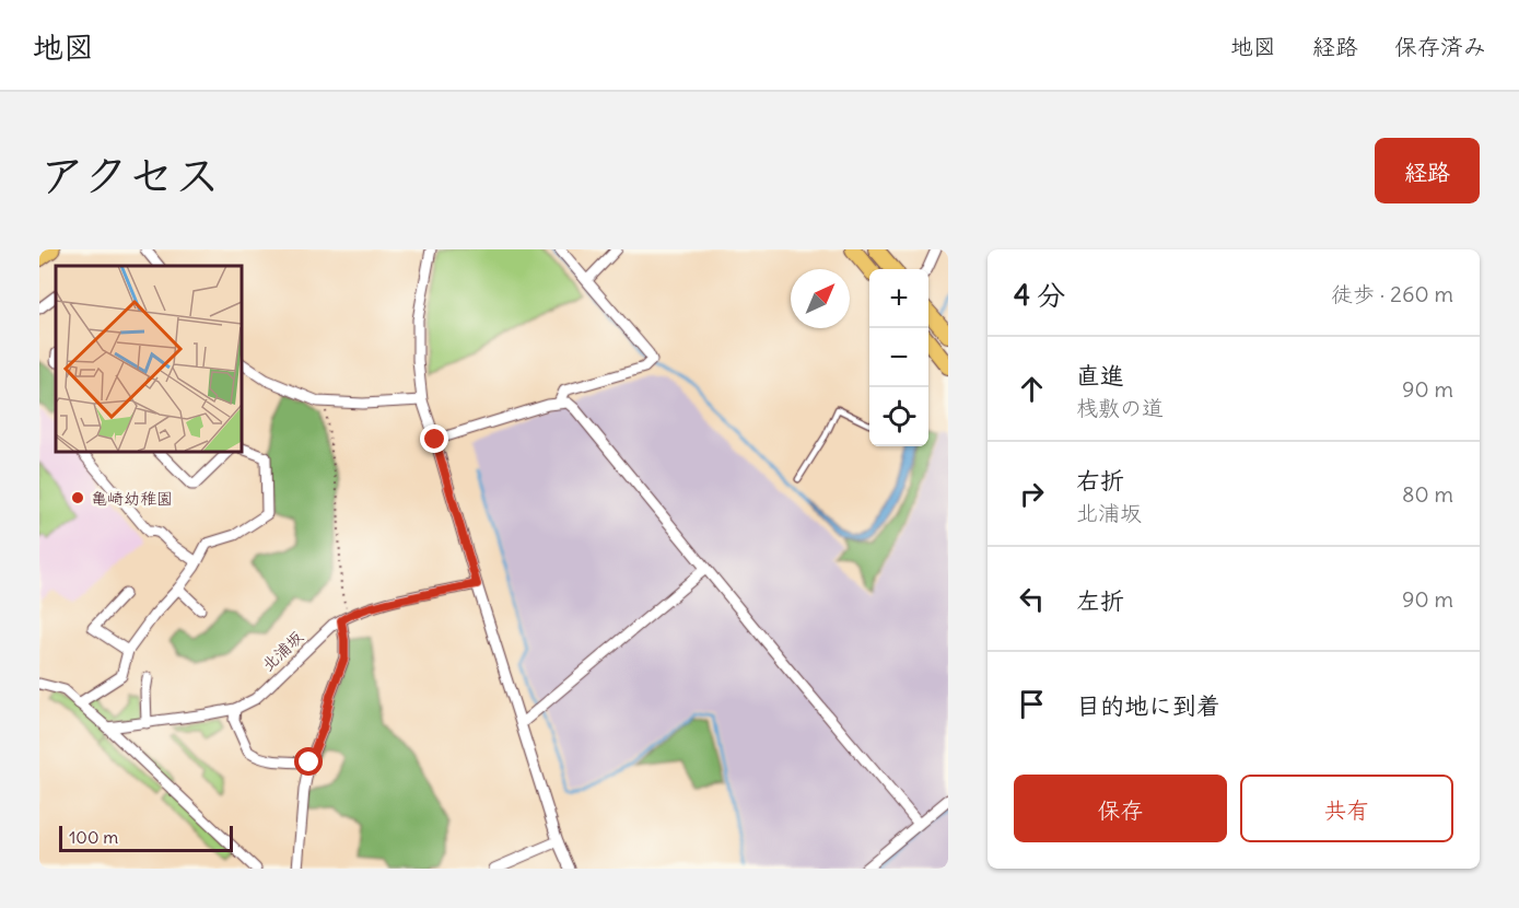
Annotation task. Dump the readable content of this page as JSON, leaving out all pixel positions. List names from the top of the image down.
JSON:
{
  "streets": {
    "street": ["北浦坂"]
  },
  "places": ["亀崎幼稚園"],
  "scale_bar": "100 m",
  "north": "top right",
  "page": {
    "header": "地図",
    "nav": ["地図", "経路", "保存済み"],
    "title": "アクセス",
    "buttons": [
      "経路",
      ["保存", "共有"]
    ],
    "heading": ["4 分", "徒歩 · 260 m"],
    "map_buttons": ["+", "−"],
    "list": [
      ["直進", "桟敷の道", "90 m"],
      ["右折", "北浦坂", "80 m"],
      ["左折", "90 m"],
      "目的地に到着"
    ],
    "scale": "100 m"
  }
}
